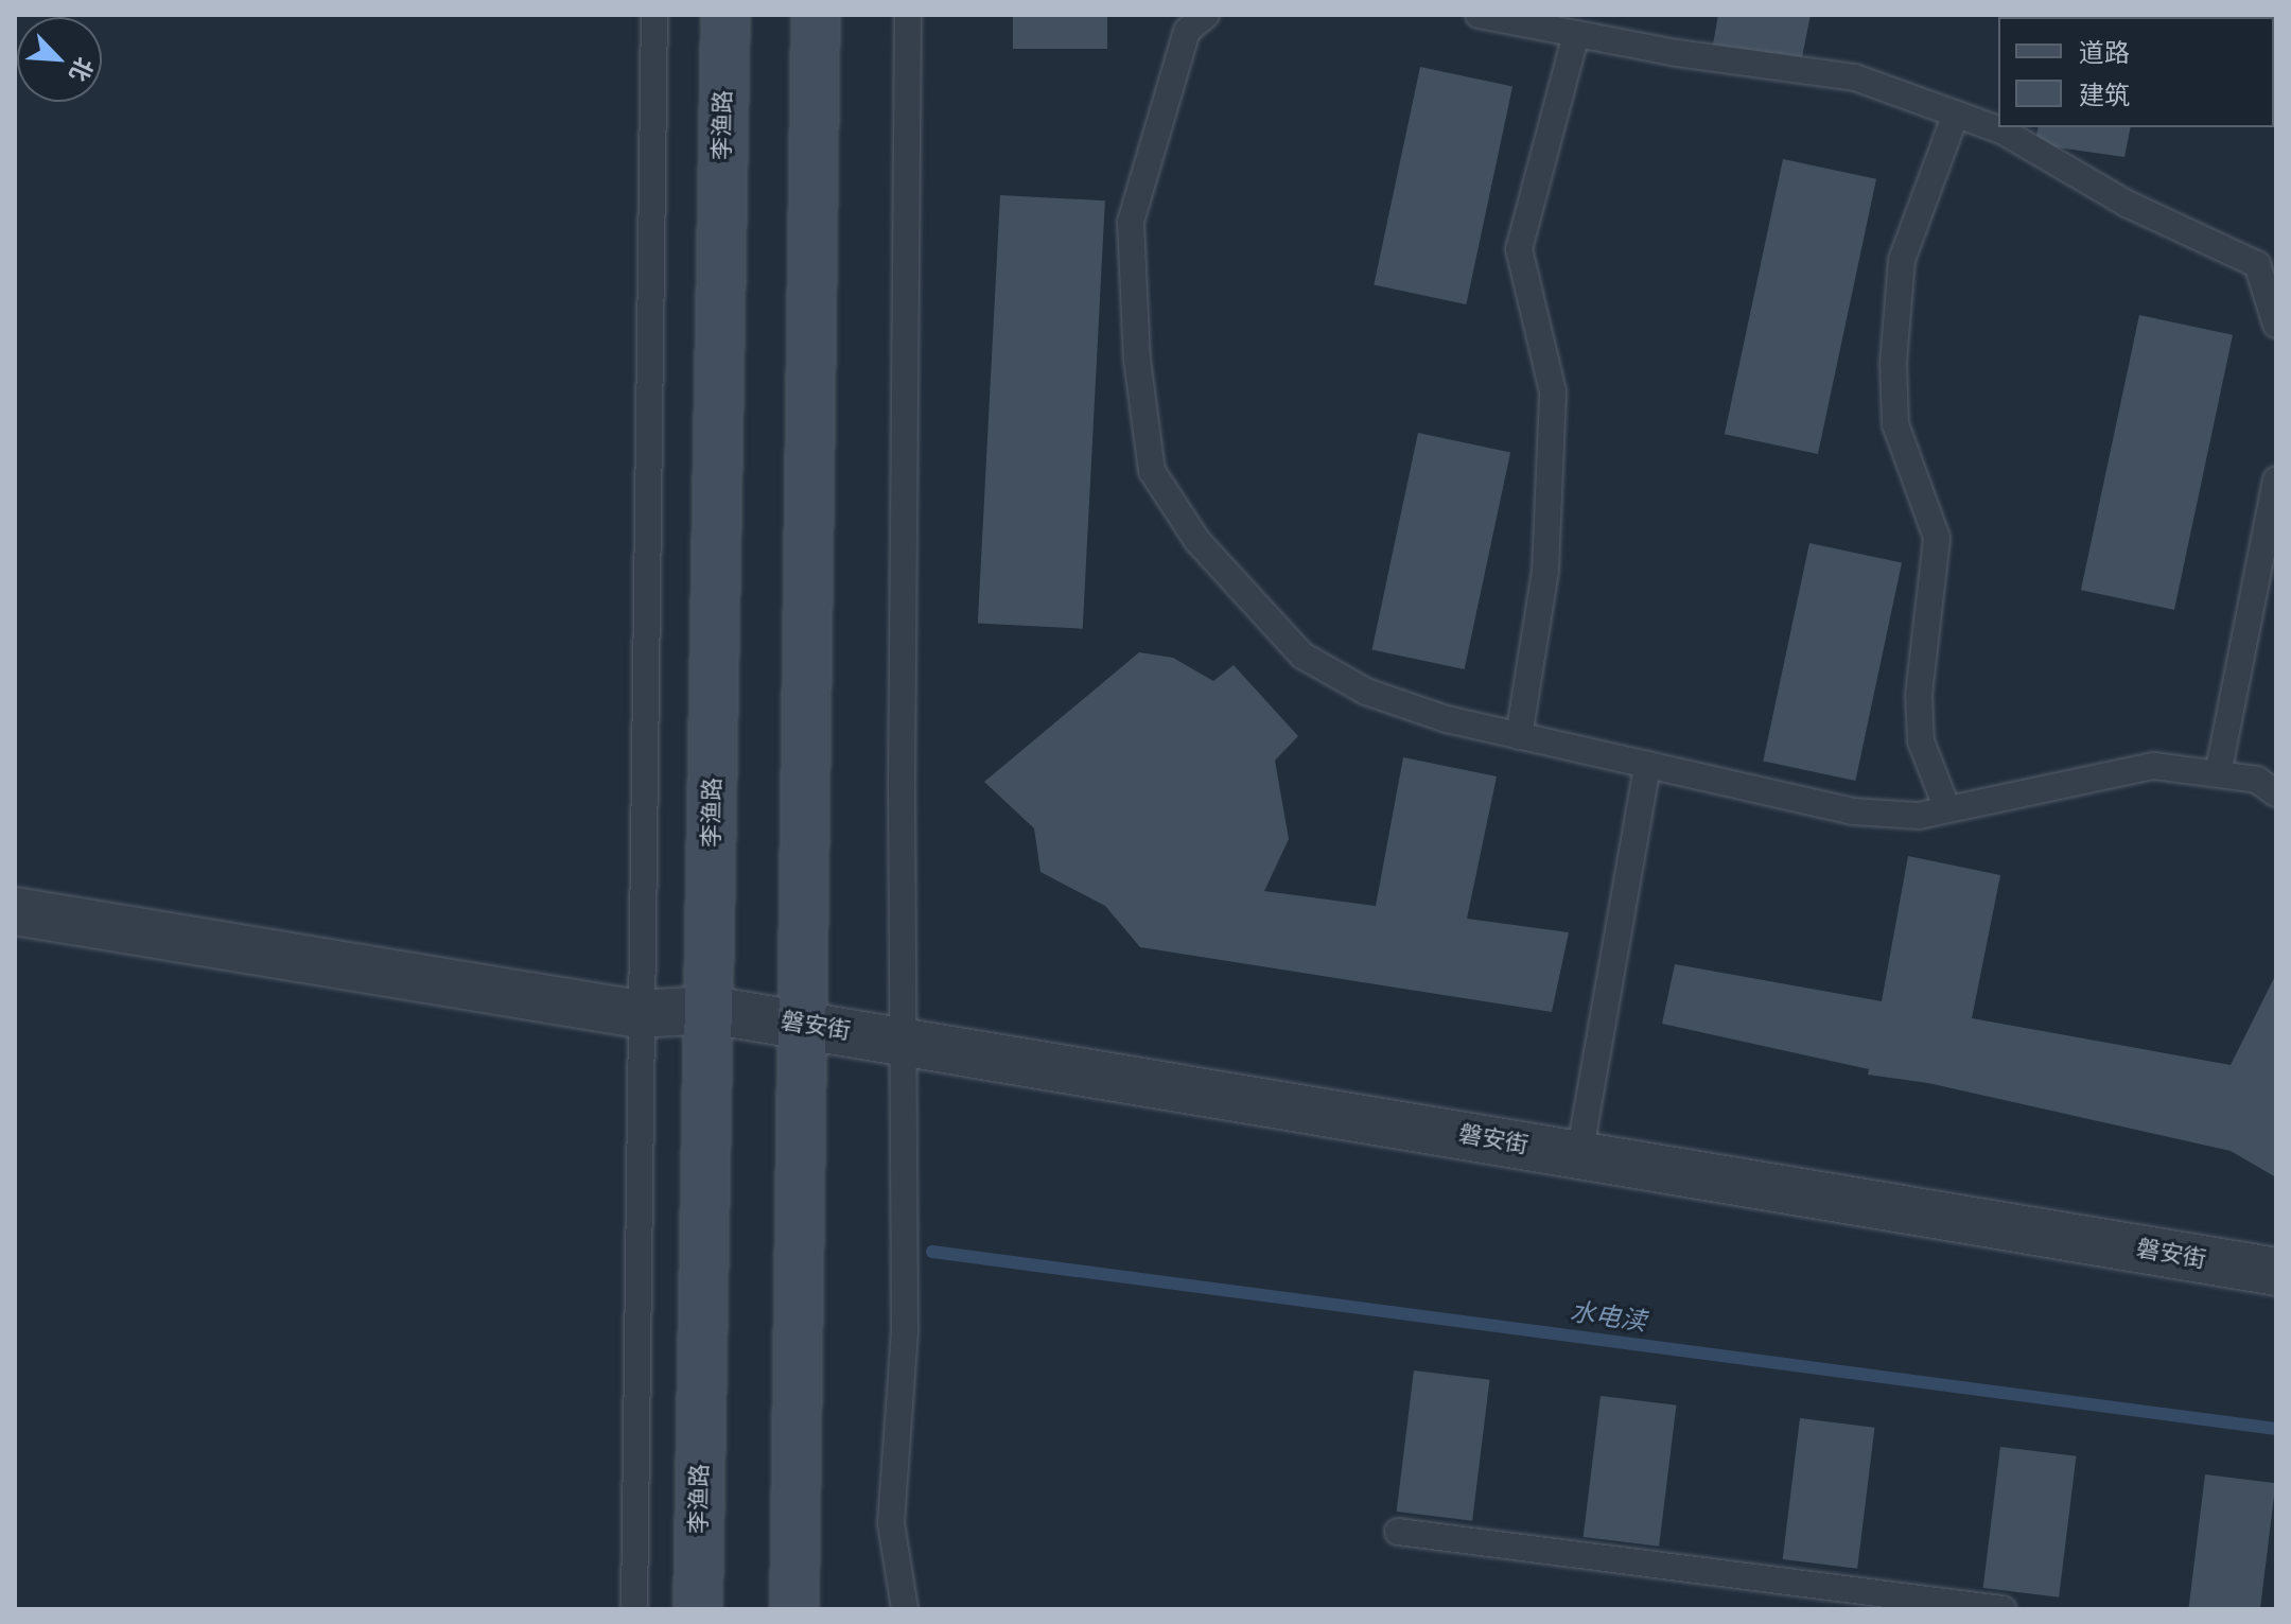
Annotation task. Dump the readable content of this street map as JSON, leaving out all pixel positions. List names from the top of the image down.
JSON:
{
  "streets": {
    "main road": ["李渔路"],
    "street": ["磐安街"]
  },
  "crossings": [
    ["李渔路", "磐安街"]
  ],
  "water": ["水电渎"],
  "legend": ["道路", "建筑"],
  "north": "bottom right"
}
